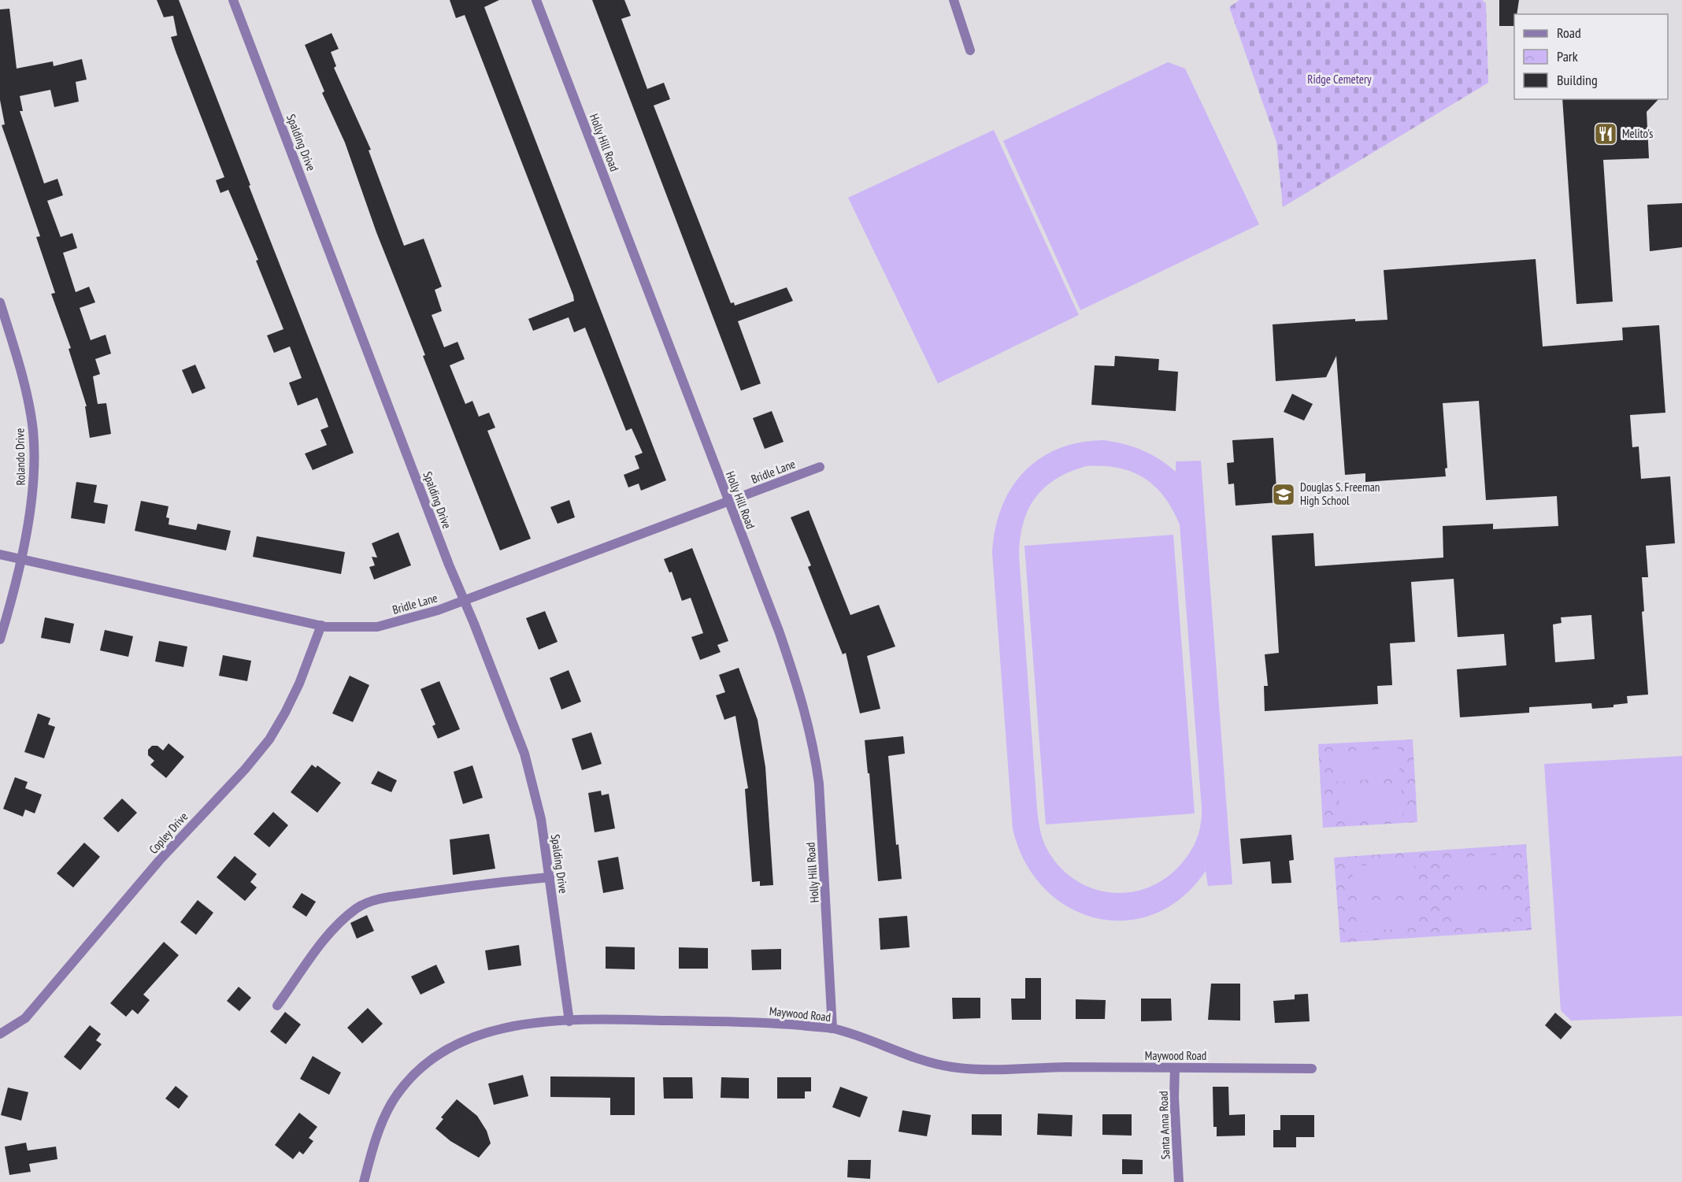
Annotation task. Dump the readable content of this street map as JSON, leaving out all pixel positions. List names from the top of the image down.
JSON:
{
  "streets": {
    "street": [
      "Spalding Drive",
      "Holly Hill Road",
      "Rolando Drive",
      "Bridle Lane",
      "Copley Drive",
      "Maywood Road",
      "Santa Anna Road"
    ]
  },
  "crossings": [
    ["Spalding Drive", "Bridle Lane"],
    ["Spalding Drive", "Maywood Road"],
    ["Holly Hill Road", "Bridle Lane"],
    ["Holly Hill Road", "Maywood Road"],
    ["Rolando Drive", "Bridle Lane"],
    ["Bridle Lane", "Copley Drive"],
    ["Maywood Road", "Santa Anna Road"]
  ],
  "parks": ["Ridge Cemetery"],
  "places": {
    "restaurant": ["Melito's"],
    "school or university": ["Douglas S. Freeman High School"]
  },
  "legend": ["Road", "Park", "Building"]
}
